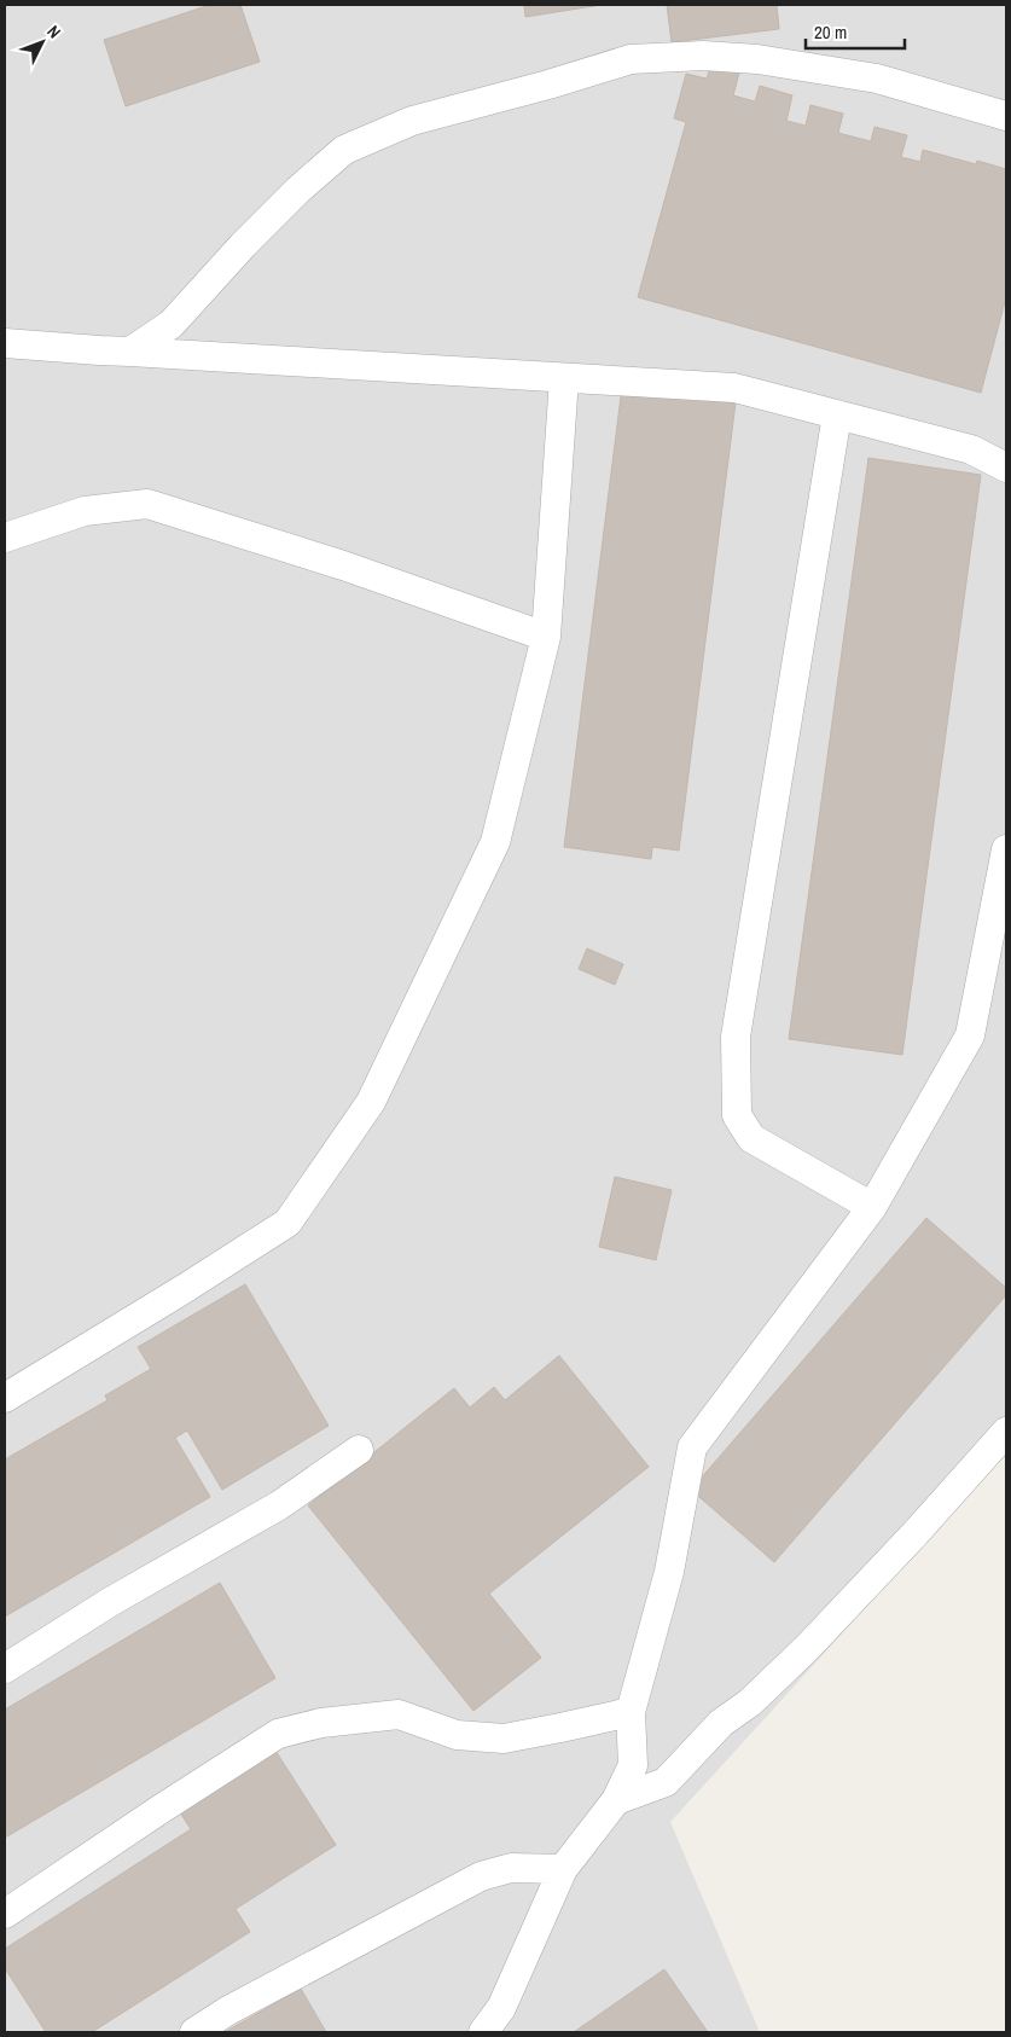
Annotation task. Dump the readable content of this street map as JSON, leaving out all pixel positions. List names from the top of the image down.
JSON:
{
  "scale_bar": "20 m",
  "north": "top right"
}
